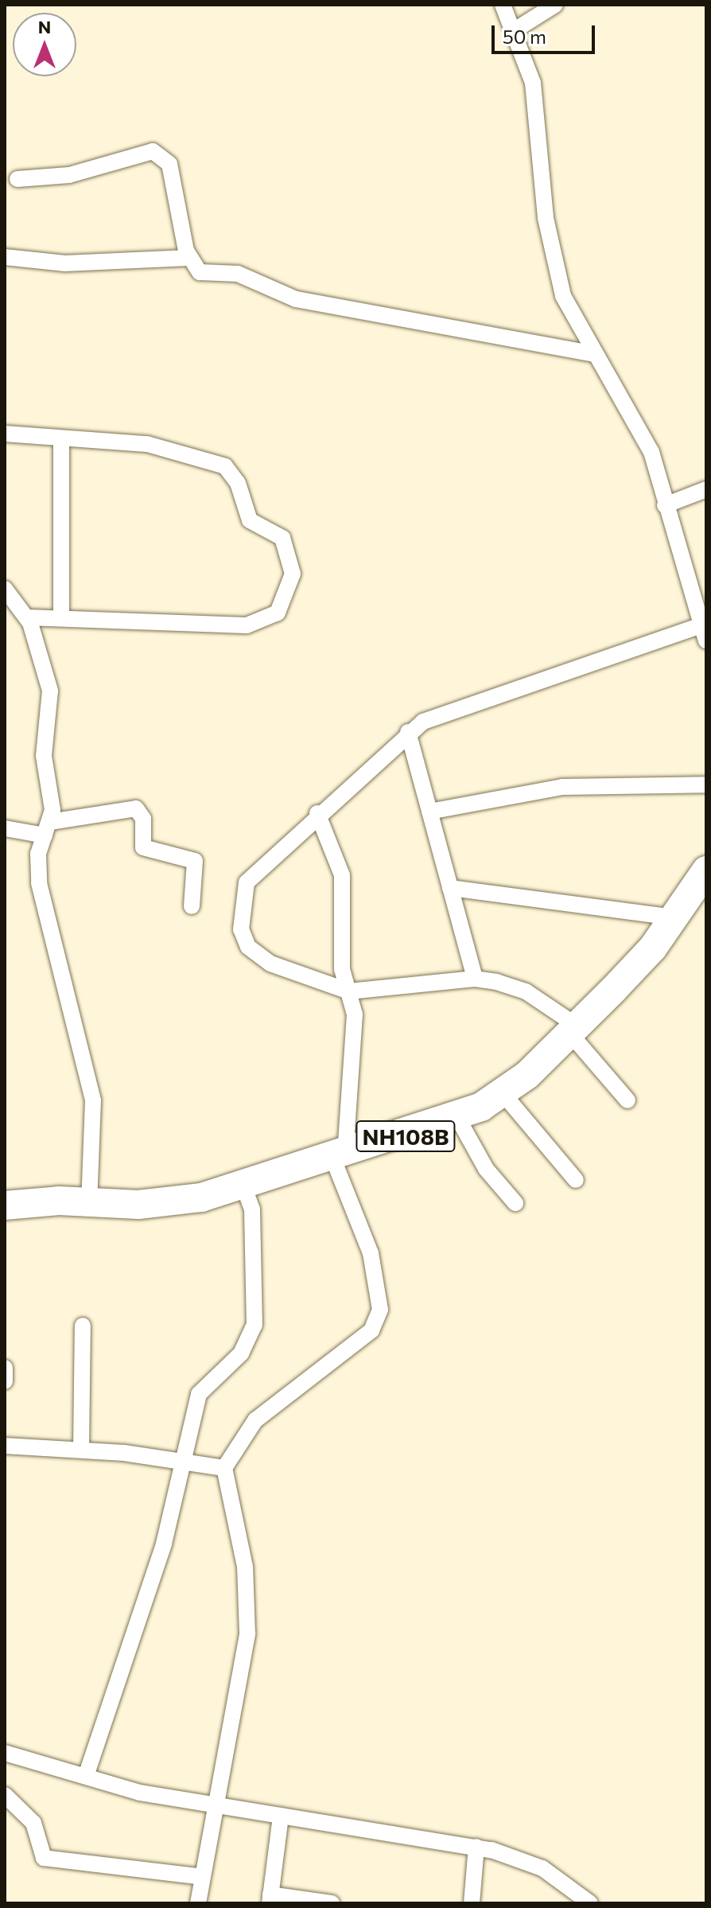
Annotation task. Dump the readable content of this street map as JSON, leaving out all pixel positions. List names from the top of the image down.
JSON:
{
  "streets": {
    "highway": ["NH108B"]
  },
  "scale_bar": "50 m",
  "north": "top"
}
